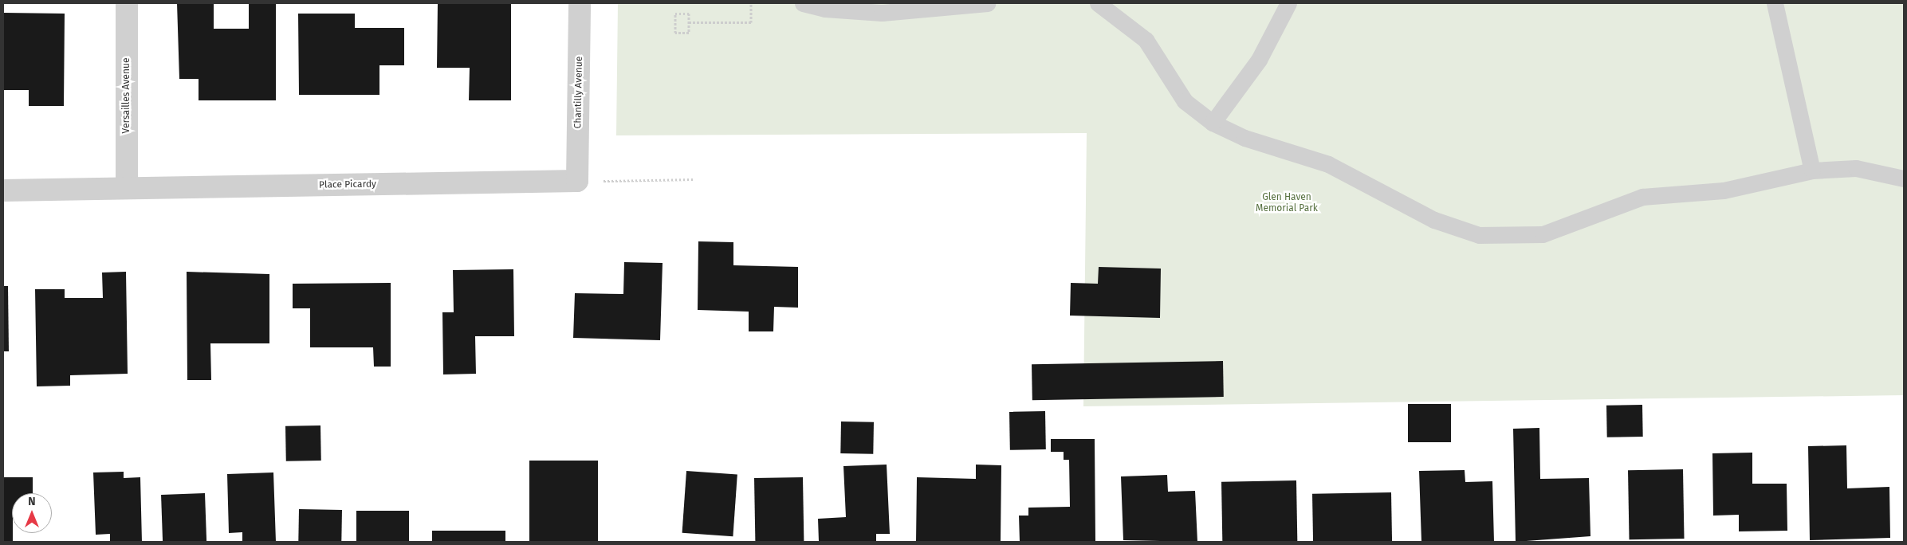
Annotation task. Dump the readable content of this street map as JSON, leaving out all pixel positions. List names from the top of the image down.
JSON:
{
  "streets": {
    "street": ["Chantilly Avenue", "Versailles Avenue", "Place Picardy"]
  },
  "crossings": [
    ["Chantilly Avenue", "Place Picardy"],
    ["Versailles Avenue", "Place Picardy"]
  ],
  "parks": ["Glen Haven Memorial Park"],
  "north": "top"
}
